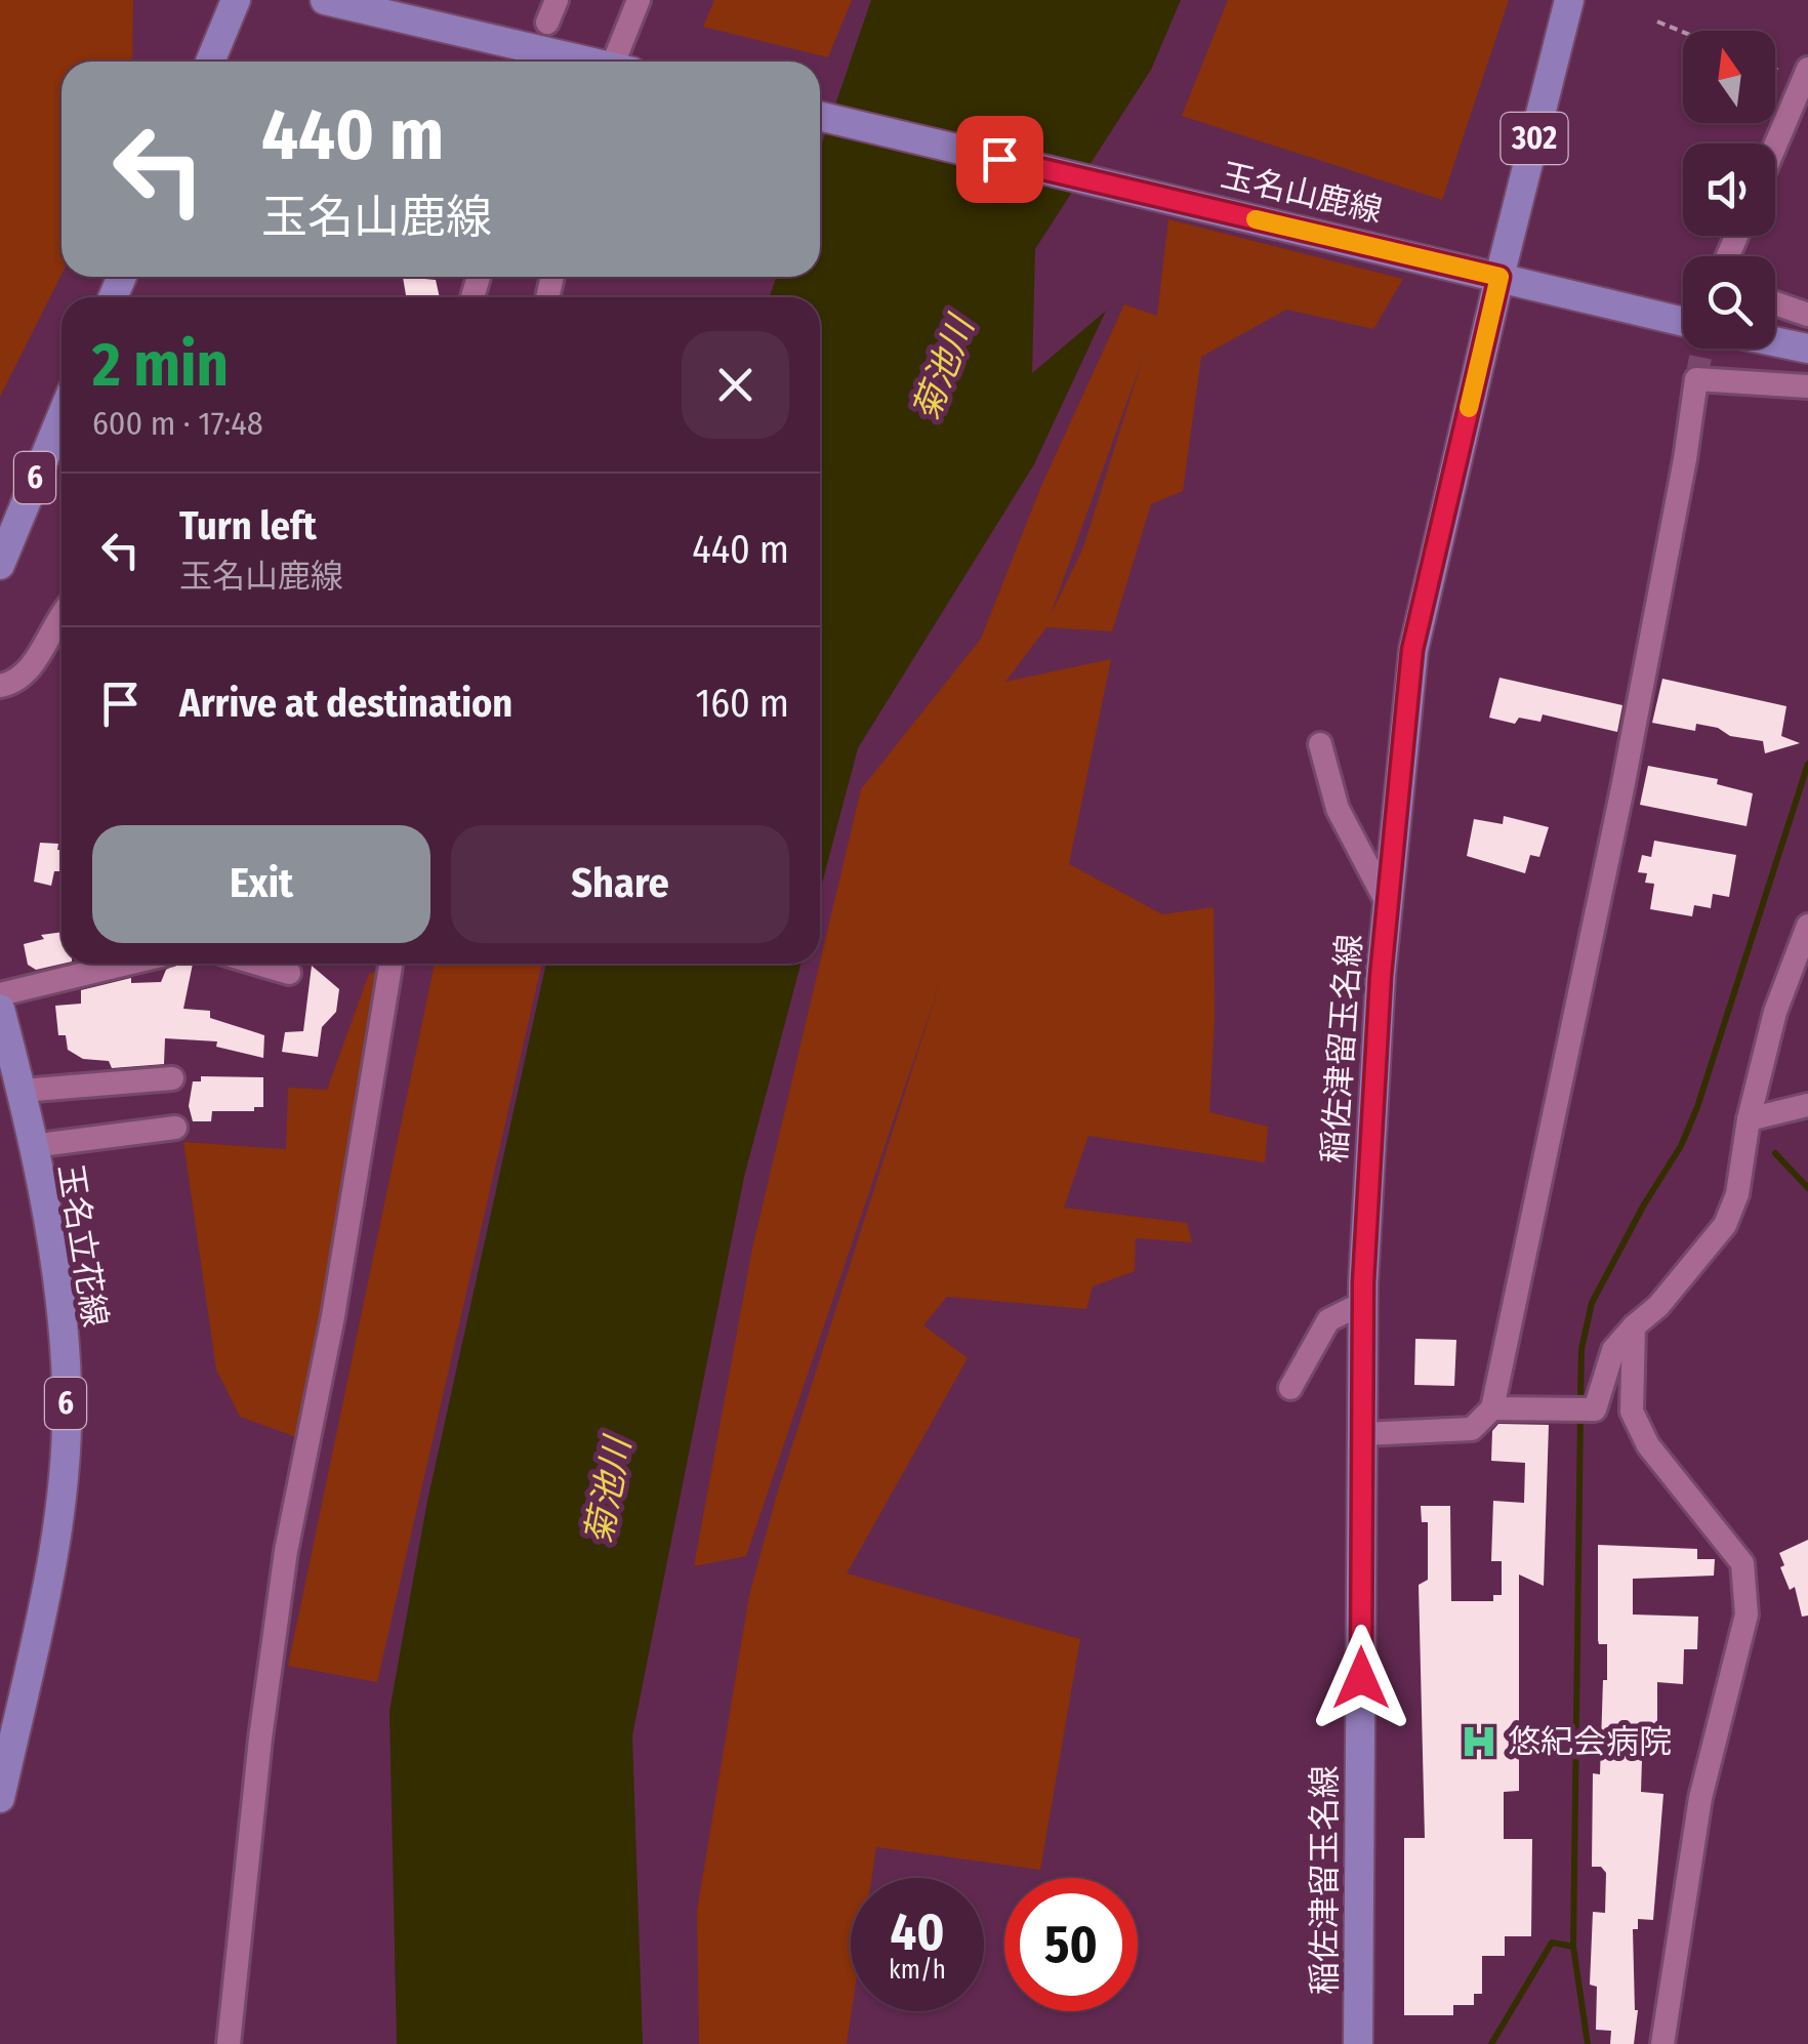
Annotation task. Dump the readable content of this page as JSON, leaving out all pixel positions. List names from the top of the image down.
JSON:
{
  "streets": {
    "main road": [
      "302",
      "玉名山鹿線",
      "6",
      "稲佐津留玉名線",
      "玉名立花線"
    ]
  },
  "crossings": [
    ["302", "玉名山鹿線"],
    ["302", "稲佐津留玉名線"],
    ["玉名山鹿線", "稲佐津留玉名線"]
  ],
  "water": ["菊池川"],
  "places": {
    "hospital": ["悠紀会病院"]
  },
  "north": "top",
  "page": {
    "turn": ["440 m", "玉名山鹿線"],
    "heading": ["2 min", "600 m · 17:48"],
    "list": [
      {
        "name": "Turn left",
        "note": "玉名山鹿線",
        "value": "440 m"
      },
      {
        "name": "Arrive at destination",
        "value": "160 m"
      }
    ],
    "buttons": ["Exit", "Share"],
    "speed": "40 km/h",
    "limit": "50"
  }
}
